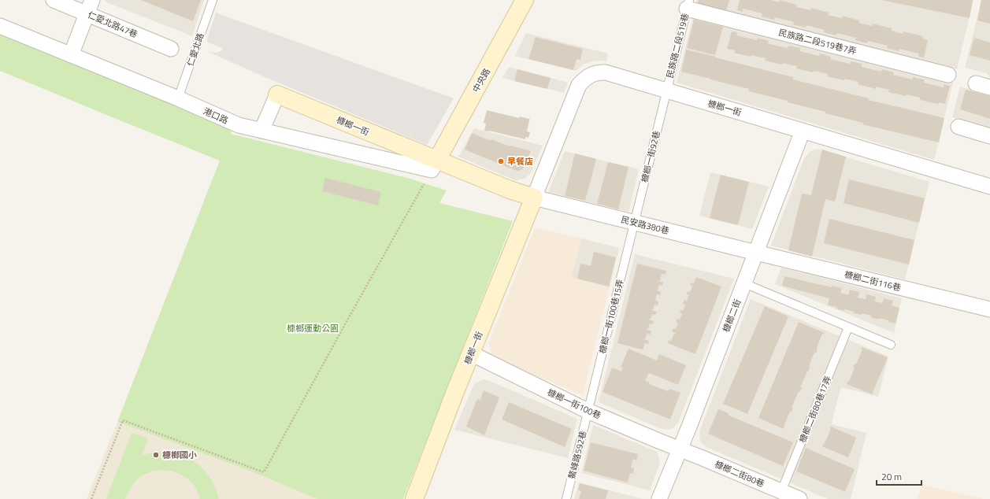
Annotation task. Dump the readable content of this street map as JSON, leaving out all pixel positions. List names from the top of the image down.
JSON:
{
  "streets": {
    "street": [
      "仁愛北路47巷",
      "民族路二段519巷7弄",
      "中央路",
      "槺榔一街",
      "港口路",
      "民安路380巷",
      "槺榔二街116巷",
      "槺榔二街",
      "槺榔一街100巷",
      "槺榔二街80巷"
    ],
    "lane": [
      "民族路二段519巷",
      "仁愛北路",
      "槺榔一街92巷",
      "槺榔一街100巷15弄",
      "槺榔二街80巷17弄",
      "鰲峰路592巷"
    ]
  },
  "crossings": [
    ["民族路二段519巷7弄", "民族路二段519巷"],
    ["民族路二段519巷", "槺榔一街"],
    ["民族路二段519巷", "槺榔一街92巷"],
    ["仁愛北路", "港口路"],
    ["中央路", "槺榔一街"],
    ["中央路", "港口路"],
    ["槺榔一街", "港口路"],
    ["槺榔一街", "槺榔一街92巷"],
    ["槺榔一街", "民安路380巷"],
    ["槺榔一街", "槺榔二街"],
    ["槺榔一街", "槺榔一街100巷"],
    ["槺榔一街92巷", "民安路380巷"],
    ["槺榔一街92巷", "槺榔一街100巷15弄"],
    ["民安路380巷", "槺榔二街116巷"],
    ["民安路380巷", "槺榔二街"],
    ["民安路380巷", "槺榔一街100巷15弄"],
    ["槺榔二街116巷", "槺榔二街"],
    ["槺榔二街", "槺榔一街100巷"],
    ["槺榔二街", "槺榔二街80巷"],
    ["槺榔一街100巷15弄", "槺榔一街100巷"],
    ["槺榔一街100巷15弄", "鰲峰路592巷"],
    ["槺榔一街100巷", "鰲峰路592巷"],
    ["槺榔一街100巷", "槺榔二街80巷"],
    ["槺榔二街80巷17弄", "槺榔二街80巷"]
  ],
  "parks": ["槺榔運動公園"],
  "places": ["早餐店", "槺榔國小"],
  "scale_bar": "20 m"
}
